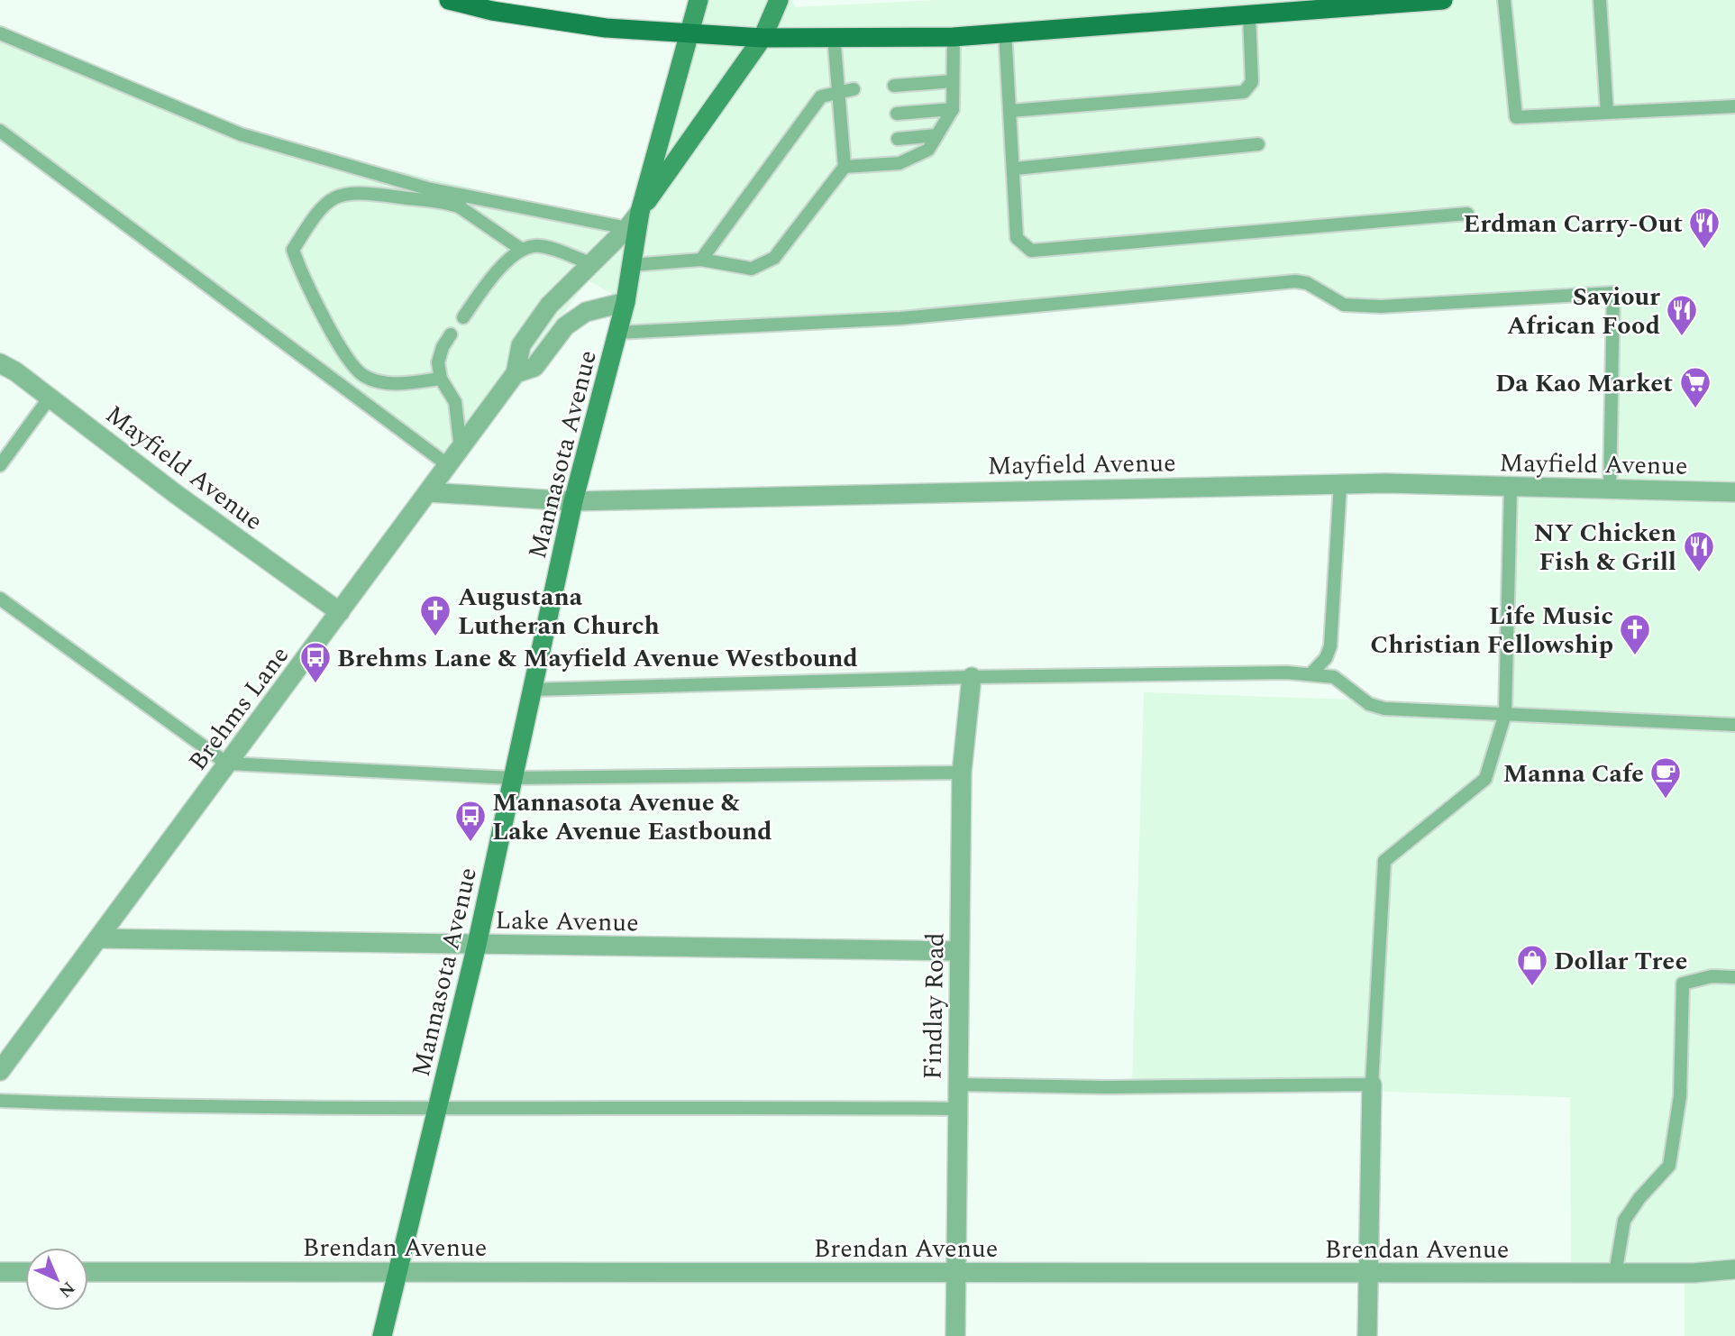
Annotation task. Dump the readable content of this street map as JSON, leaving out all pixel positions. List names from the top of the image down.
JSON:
{
  "streets": {
    "street": [
      "Mannasota Avenue",
      "Mayfield Avenue",
      "Brehms Lane",
      "Lake Avenue",
      "Findlay Road",
      "Brendan Avenue"
    ]
  },
  "crossings": [
    ["Mannasota Avenue", "Mayfield Avenue"],
    ["Mannasota Avenue", "Brehms Lane"],
    ["Mannasota Avenue", "Lake Avenue"],
    ["Mannasota Avenue", "Brendan Avenue"],
    ["Mayfield Avenue", "Brehms Lane"],
    ["Brehms Lane", "Lake Avenue"],
    ["Lake Avenue", "Findlay Road"],
    ["Findlay Road", "Brendan Avenue"]
  ],
  "places": {
    "restaurant": ["Erdman Carry-Out", "Saviour African Food", "NY Chicken Fish & Grill"],
    "supermarket": ["Da Kao Market"],
    "church": ["Augustana Lutheran Church", "Life Music Christian Fellowship"],
    "bus stop": ["Brehms Lane & Mayfield Avenue Westbound", "Mannasota Avenue & Lake Avenue Eastbound"],
    "cafe": ["Manna Cafe"],
    "shop": ["Dollar Tree"]
  },
  "north": "bottom right"
}
